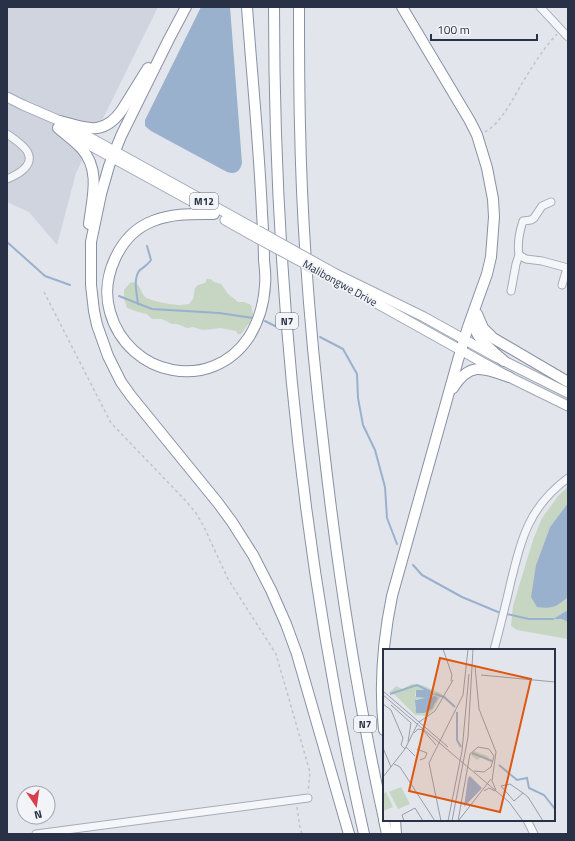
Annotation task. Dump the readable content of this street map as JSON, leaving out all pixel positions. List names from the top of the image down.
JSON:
{
  "streets": {
    "highway": ["N7"],
    "main road": ["M12", "Malibongwe Drive"]
  },
  "crossings": [
    ["M12", "Malibongwe Drive"]
  ],
  "scale_bar": "100 m",
  "north": "bottom"
}
